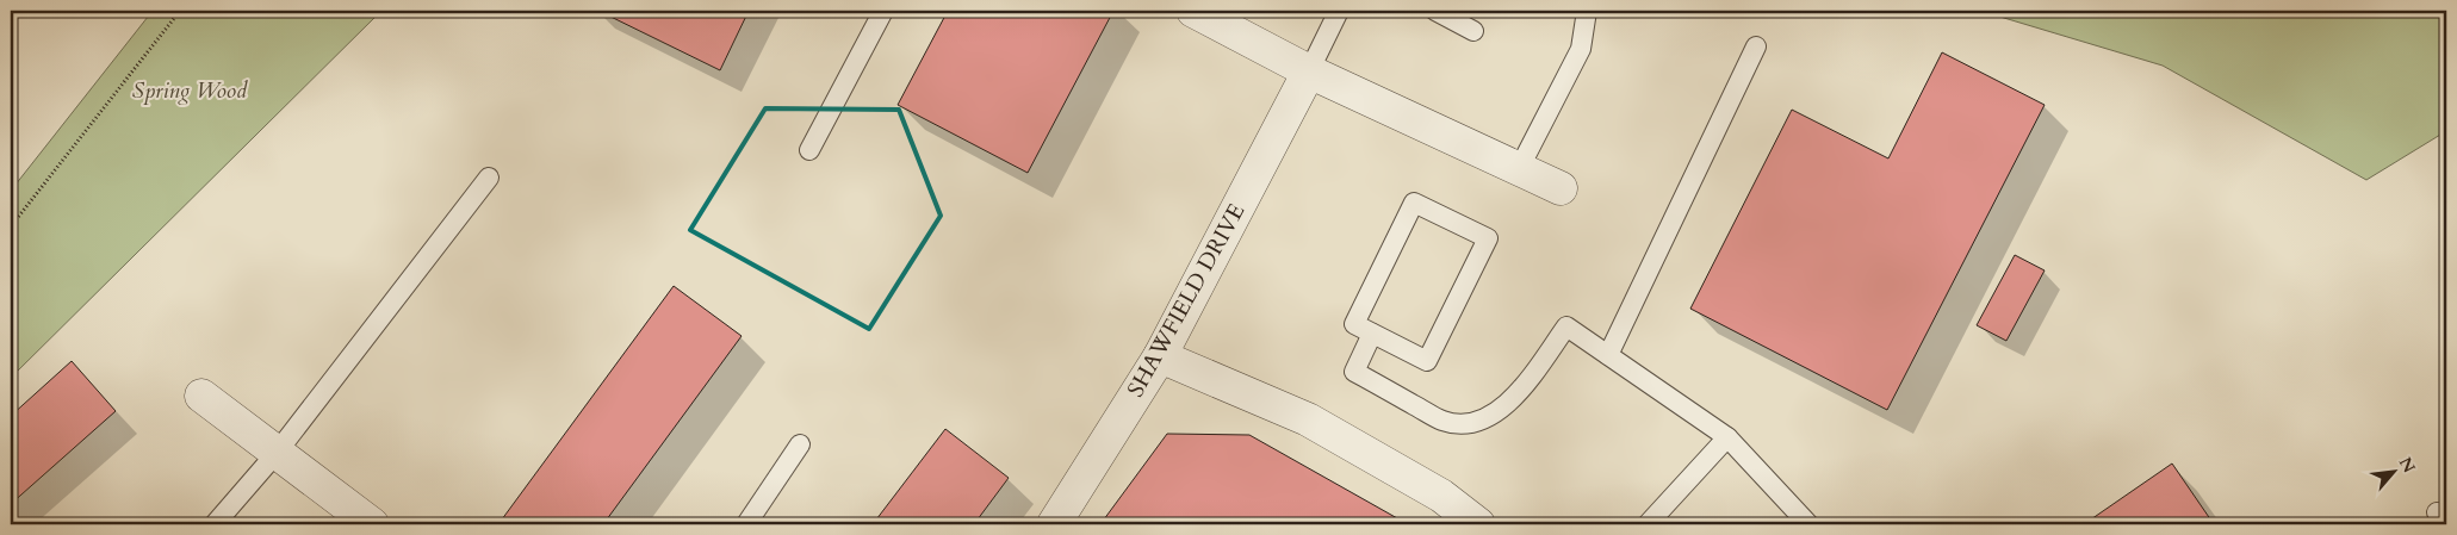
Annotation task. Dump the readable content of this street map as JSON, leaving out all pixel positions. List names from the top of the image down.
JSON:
{
  "streets": {
    "street": ["SHAWFIELD DRIVE"]
  },
  "parks": ["Spring Wood"],
  "north": "top right"
}
